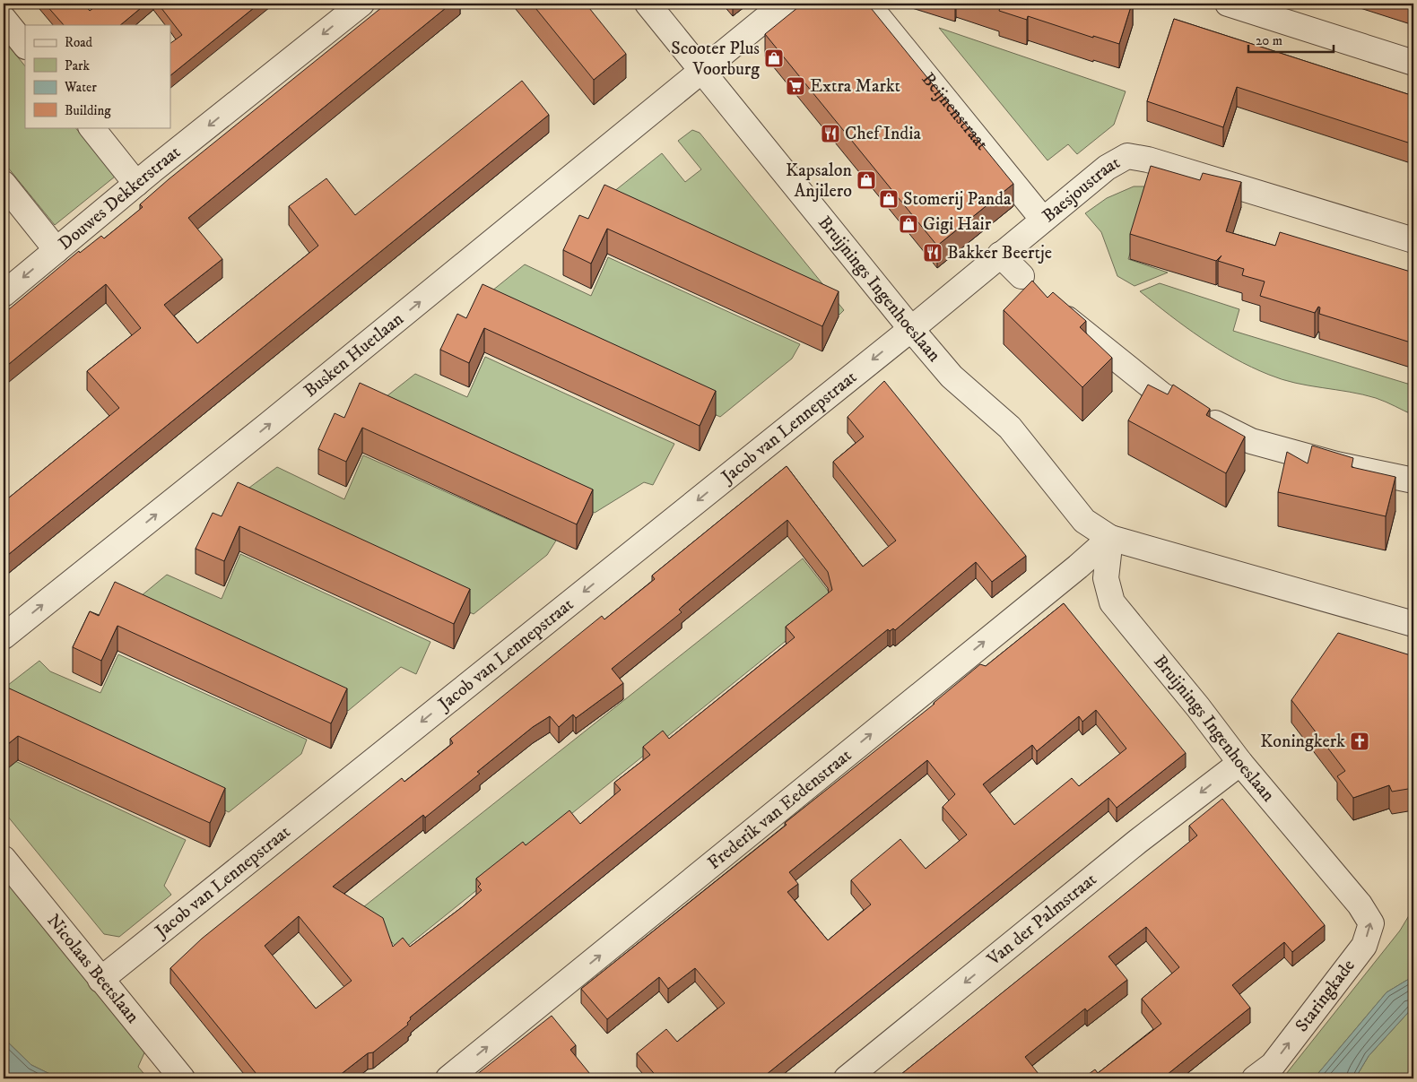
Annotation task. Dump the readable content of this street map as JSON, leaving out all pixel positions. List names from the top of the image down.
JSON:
{
  "streets": {
    "street": [
      "Beijnenstraat",
      "Baesjoustraat",
      "Douwes Dekkerstraat",
      "Bruijnings Ingenhoeslaan",
      "Busken Huetlaan",
      "Jacob van Lennepstraat",
      "Frederik van Eedenstraat",
      "Van der Palmstraat",
      "Nicolaas Beetslaan",
      "Staringkade"
    ]
  },
  "crossings": [
    ["Beijnenstraat", "Baesjoustraat"],
    ["Baesjoustraat", "Bruijnings Ingenhoeslaan"],
    ["Baesjoustraat", "Jacob van Lennepstraat"],
    ["Bruijnings Ingenhoeslaan", "Busken Huetlaan"],
    ["Bruijnings Ingenhoeslaan", "Jacob van Lennepstraat"],
    ["Bruijnings Ingenhoeslaan", "Frederik van Eedenstraat"],
    ["Bruijnings Ingenhoeslaan", "Van der Palmstraat"],
    ["Bruijnings Ingenhoeslaan", "Staringkade"],
    ["Jacob van Lennepstraat", "Nicolaas Beetslaan"]
  ],
  "one_way": [
    "Douwes Dekkerstraat",
    "Busken Huetlaan",
    "Jacob van Lennepstraat",
    "Frederik van Eedenstraat",
    "Van der Palmstraat",
    "Staringkade"
  ],
  "places": {
    "shop": [
      "Scooter Plus Voorburg",
      "Kapsalon Anjilero",
      "Stomerij Panda",
      "Gigi Hair"
    ],
    "supermarket": ["Extra Markt"],
    "restaurant": ["Chef India", "Bakker Beertje"],
    "church": ["Koningkerk"]
  },
  "legend": [
    "Road",
    "Park",
    "Water",
    "Building"
  ],
  "scale_bar": "20 m"
}
